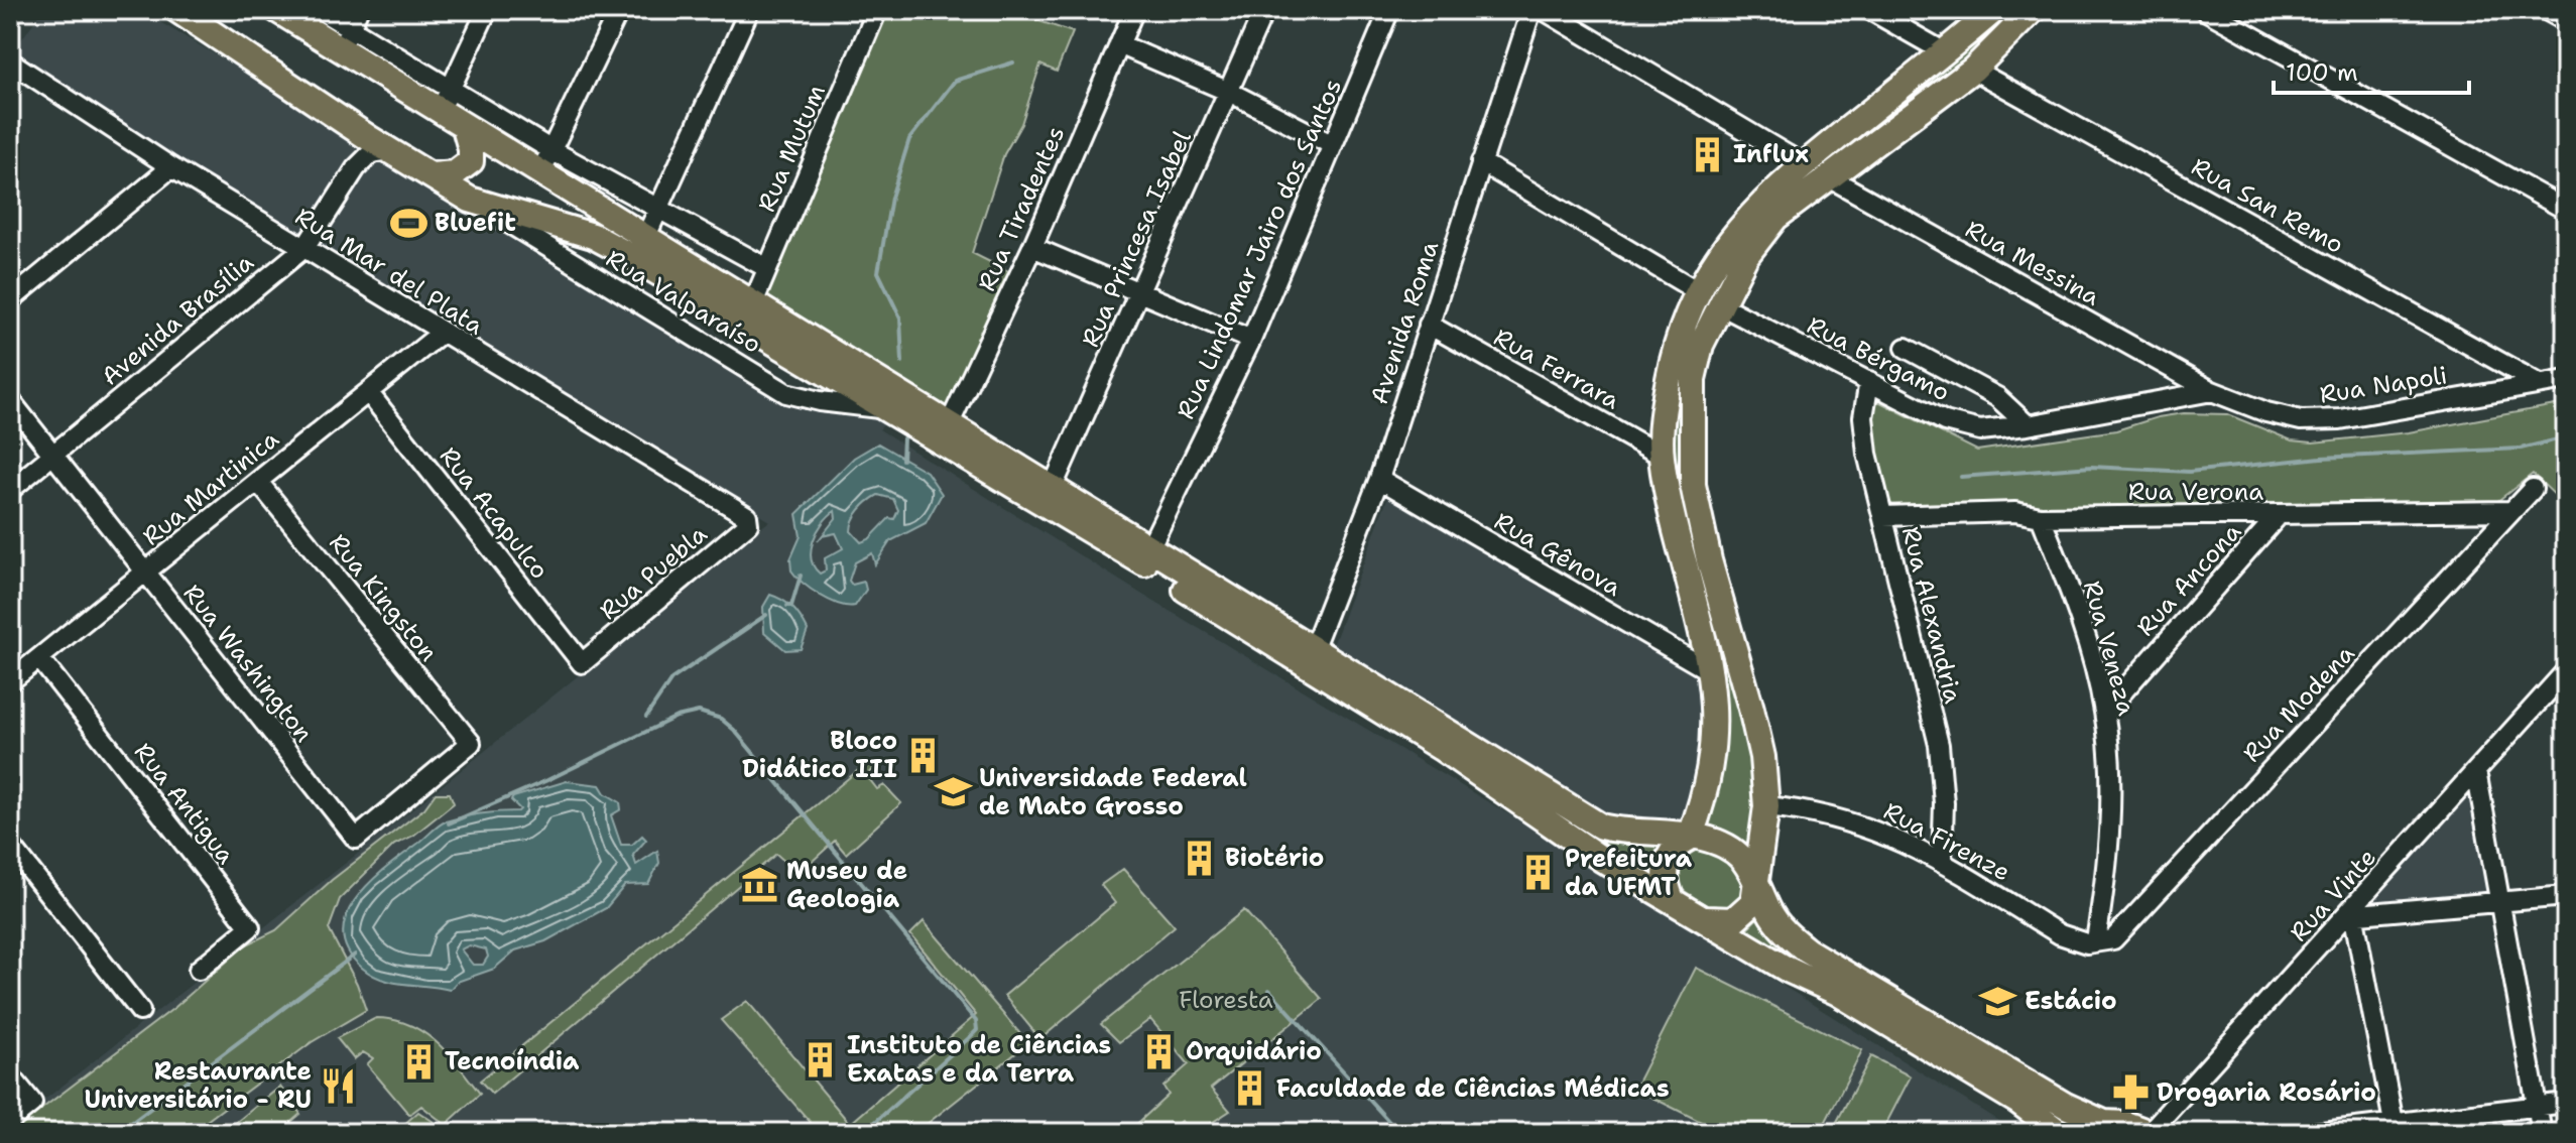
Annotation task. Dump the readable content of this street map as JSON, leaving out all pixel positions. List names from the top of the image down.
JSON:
{
  "streets": {
    "street": [
      "Rua Mutum",
      "Rua San Remo",
      "Rua Tiradentes",
      "Rua Princesa Isabel",
      "Rua Lindomar Jairo dos Santos",
      "Rua Messina",
      "Rua Mar del Plata",
      "Rua Valparaíso",
      "Avenida Brasília",
      "Avenida Roma",
      "Rua Bérgamo",
      "Rua Ferrara",
      "Rua Napoli",
      "Rua Martinica",
      "Rua Verona",
      "Rua Acapulco",
      "Rua Gênova",
      "Rua Puebla",
      "Rua Ancona",
      "Rua Kingston",
      "Rua Alexandria",
      "Rua Veneza",
      "Rua Washington",
      "Rua Modena",
      "Rua Antigua",
      "Rua Firenze",
      "Rua Vinte"
    ]
  },
  "crossings": [
    ["Rua San Remo", "Rua Napoli"],
    ["Rua Messina", "Rua Bérgamo"],
    ["Rua Messina", "Rua Napoli"],
    ["Rua Mar del Plata", "Avenida Brasília"],
    ["Rua Mar del Plata", "Rua Martinica"],
    ["Rua Mar del Plata", "Rua Puebla"],
    ["Avenida Brasília", "Rua Washington"],
    ["Avenida Roma", "Rua Ferrara"],
    ["Avenida Roma", "Rua Gênova"],
    ["Rua Bérgamo", "Rua Napoli"],
    ["Rua Bérgamo", "Rua Alexandria"],
    ["Rua Martinica", "Rua Acapulco"],
    ["Rua Martinica", "Rua Kingston"],
    ["Rua Martinica", "Rua Washington"],
    ["Rua Martinica", "Rua Antigua"],
    ["Rua Verona", "Rua Ancona"],
    ["Rua Verona", "Rua Alexandria"],
    ["Rua Verona", "Rua Veneza"],
    ["Rua Verona", "Rua Modena"],
    ["Rua Acapulco", "Rua Puebla"],
    ["Rua Ancona", "Rua Veneza"],
    ["Rua Kingston", "Rua Washington"],
    ["Rua Alexandria", "Rua Firenze"],
    ["Rua Veneza", "Rua Modena"],
    ["Rua Veneza", "Rua Firenze"],
    ["Rua Modena", "Rua Firenze"]
  ],
  "parks": ["Floresta"],
  "places": {
    "building": [
      "Influx",
      "Bloco Didático III",
      "Biotério",
      "Prefeitura da UFMT",
      "Orquidário",
      "Instituto de Ciências Exatas e da Terra",
      "Tecnoíndia",
      "Faculdade de Ciências Médicas"
    ],
    "sports": ["Bluefit"],
    "school or university": ["Universidade Federal de Mato Grosso", "Estácio"],
    "museum": ["Museu de Geologia"],
    "restaurant": ["Restaurante Universitário - RU"],
    "pharmacy": ["Drogaria Rosário"]
  },
  "scale_bar": "100 m"
}
